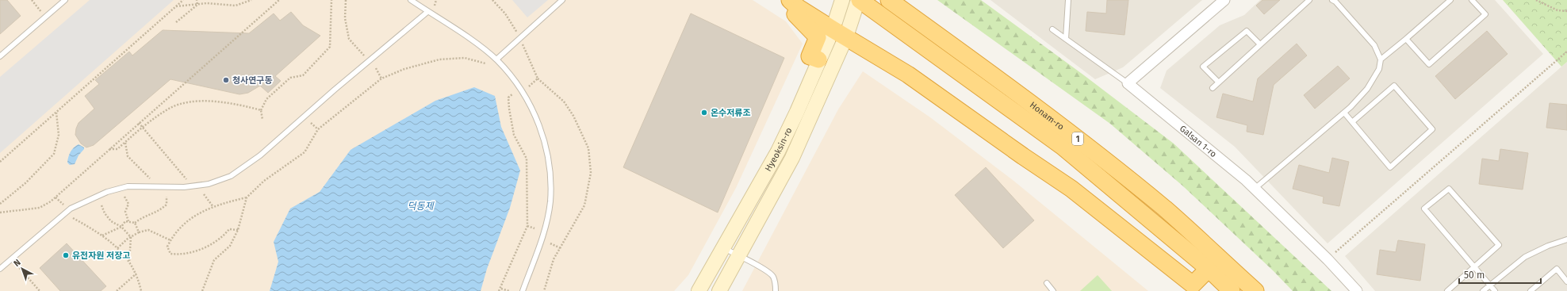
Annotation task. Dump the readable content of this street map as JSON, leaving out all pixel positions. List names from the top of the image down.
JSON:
{
  "streets": {
    "highway": ["Honam-ro", "1"],
    "main road": ["Hyeoksin-ro"],
    "street": ["Galsan 1-ro"]
  },
  "crossings": [
    ["Honam-ro", "Hyeoksin-ro"]
  ],
  "water": ["덕동제"],
  "places": ["청사연구동", "온수저류조", "유전자원 저장고"],
  "scale_bar": "50 m",
  "north": "top left"
}
